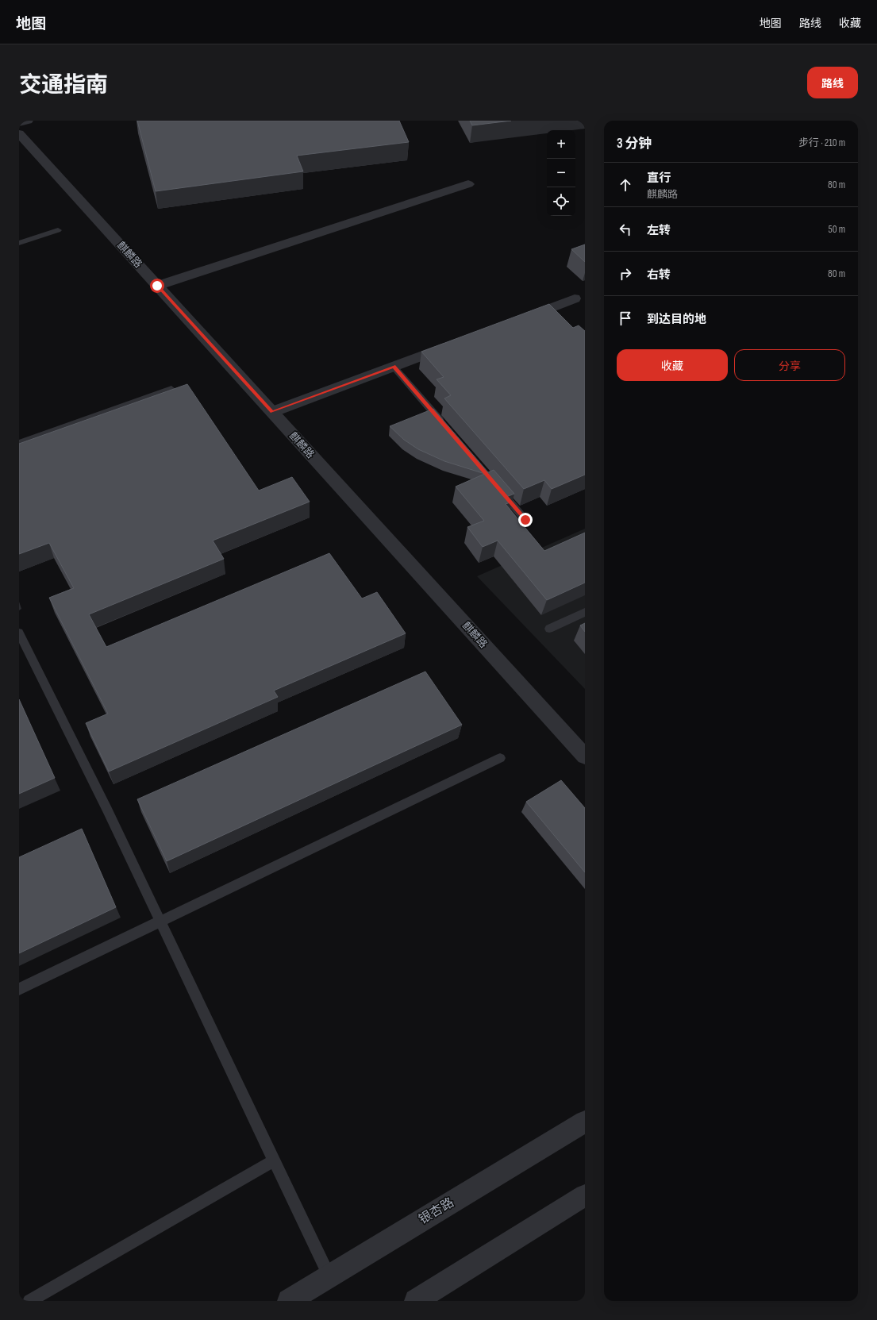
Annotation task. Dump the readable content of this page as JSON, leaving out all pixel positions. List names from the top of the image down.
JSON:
{
  "streets": {
    "street": ["麒麟路", "银杏路"]
  },
  "page": {
    "header": "地图",
    "nav": ["地图", "路线", "收藏"],
    "title": "交通指南",
    "buttons": [
      "路线",
      ["收藏", "分享"]
    ],
    "heading": ["3 分钟", "步行 · 210 m"],
    "map_buttons": ["+", "−"],
    "list": [
      ["直行", "麒麟路", "80 m"],
      ["左转", "50 m"],
      ["右转", "80 m"],
      "到达目的地"
    ]
  }
}
